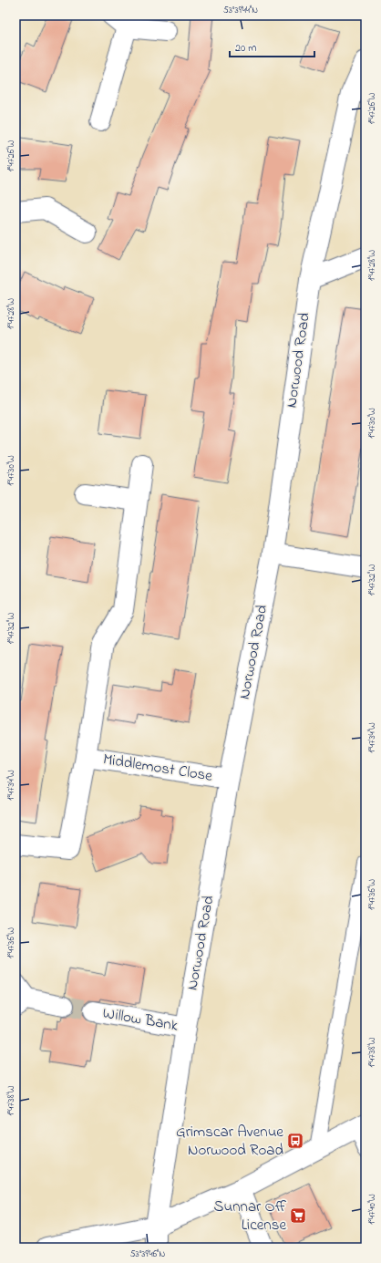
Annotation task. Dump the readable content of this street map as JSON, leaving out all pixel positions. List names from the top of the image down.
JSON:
{
  "streets": {
    "street": ["Norwood Road", "Middlemost Close", "Willow Bank"]
  },
  "crossings": [
    ["Norwood Road", "Middlemost Close"],
    ["Norwood Road", "Willow Bank"]
  ],
  "places": {
    "bus stop": ["Grimscar Avenue Norwood Road"],
    "supermarket": ["Sunnar Off License"]
  },
  "scale_bar": "20 m",
  "coordinates": [
    "53°39'44\"N",
    "1°47'26\"W",
    "1°47'28\"W",
    "1°47'30\"W",
    "1°47'32\"W",
    "1°47'34\"W",
    "1°47'36\"W",
    "1°47'38\"W",
    "1°47'40\"W",
    "53°39'46\"N"
  ]
}
